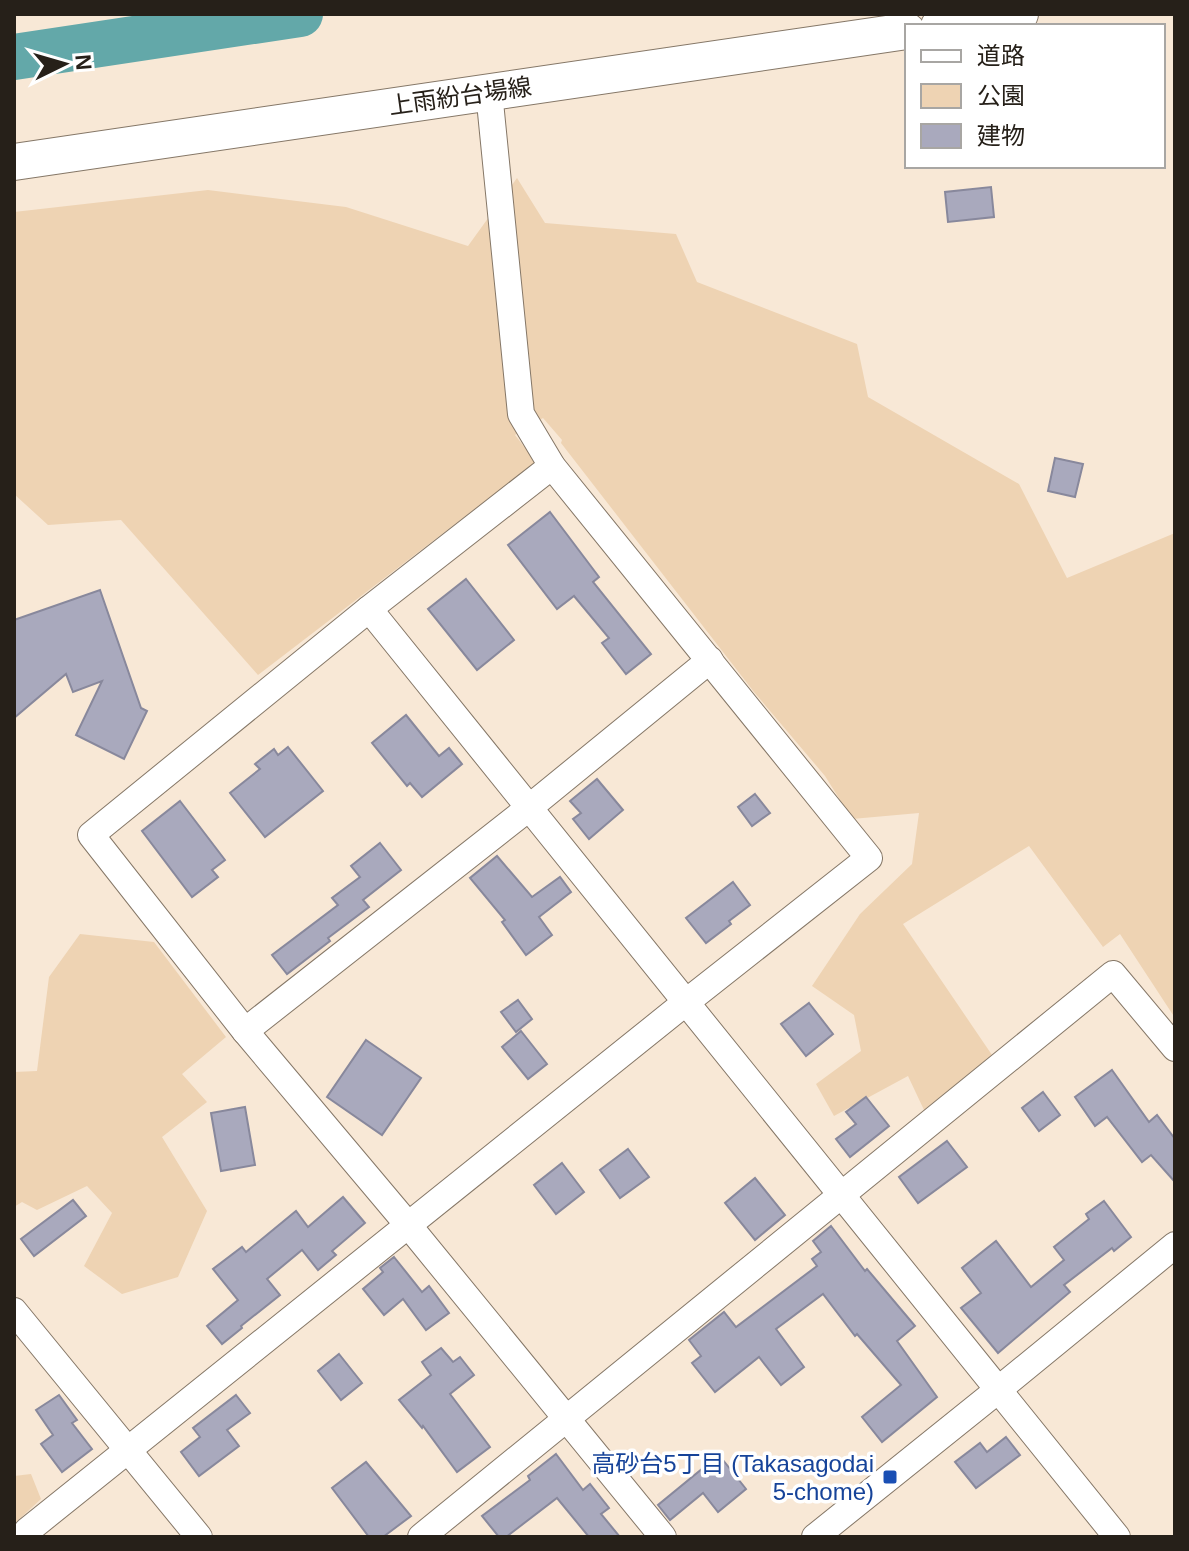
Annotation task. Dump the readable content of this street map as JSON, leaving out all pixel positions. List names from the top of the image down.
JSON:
{
  "streets": {
    "main road": ["上雨紛台場線"]
  },
  "places": {
    "transit": ["高砂台5丁目 (Takasagodai 5-chome)"]
  },
  "legend": ["道路", "公園", "建物"],
  "north": "right"
}
